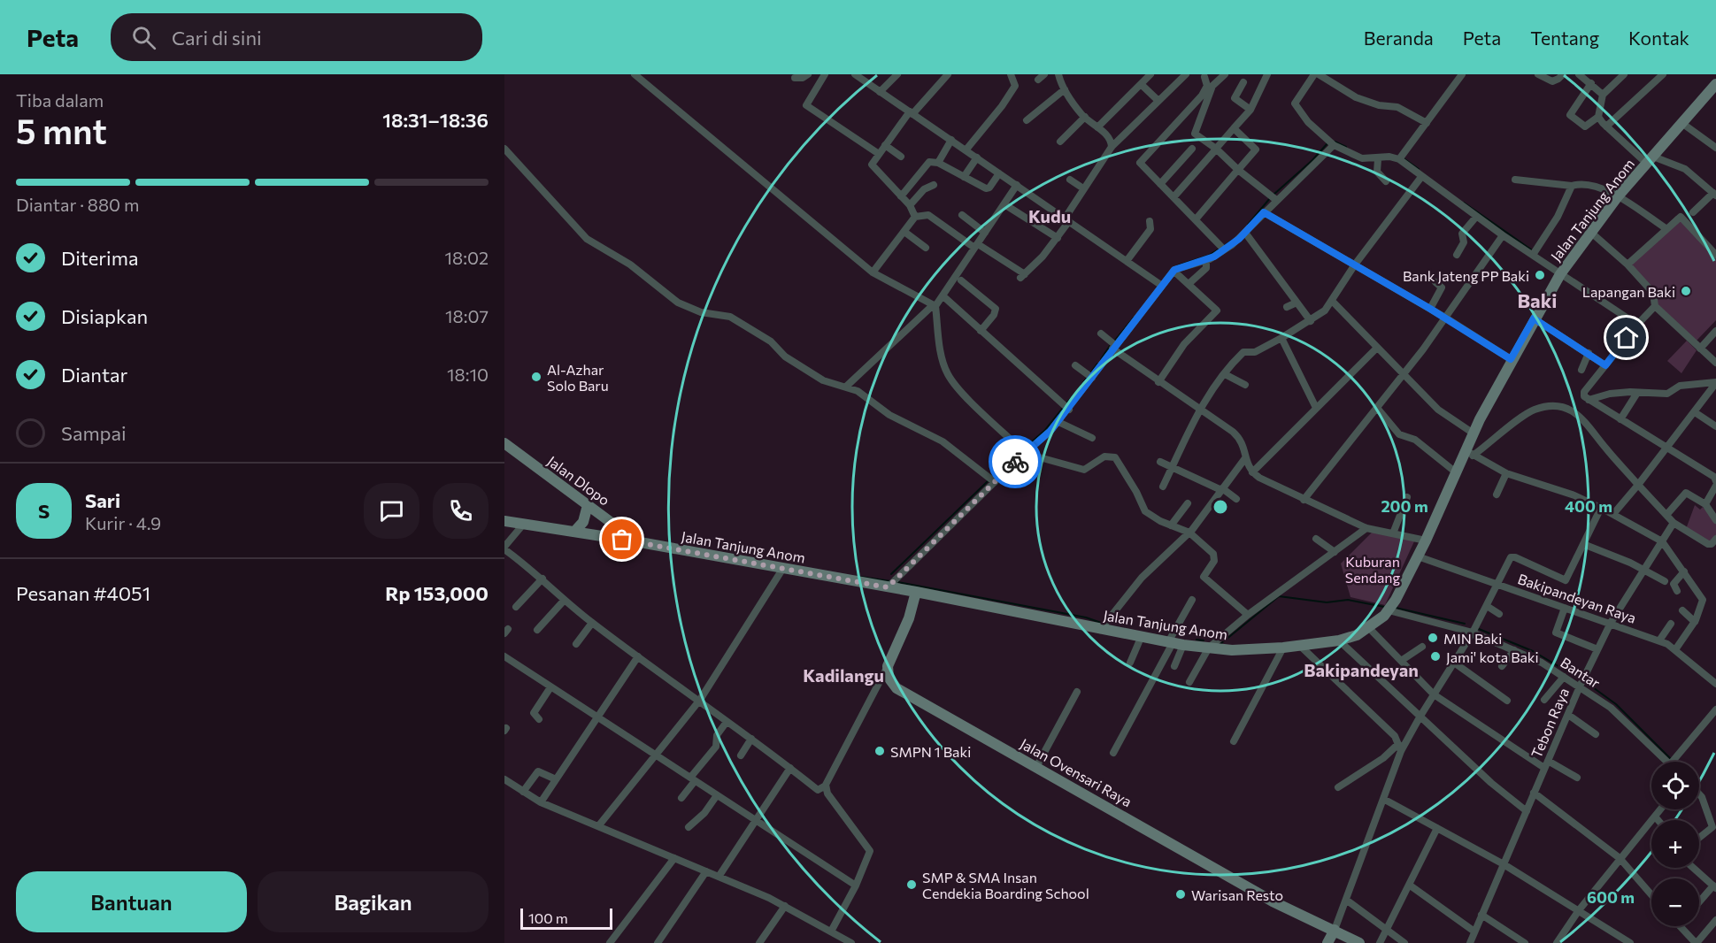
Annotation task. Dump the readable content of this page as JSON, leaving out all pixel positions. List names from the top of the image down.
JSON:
{
  "streets": {
    "main road": ["Jalan Tanjung Anom", "Jalan Dlopo", "Jalan Ovensari Raya"],
    "street": ["Bakipandeyan Raya", "Bantar", "Tebon Raya"]
  },
  "crossings": [
    ["Jalan Tanjung Anom", "Jalan Dlopo"],
    ["Jalan Tanjung Anom", "Bakipandeyan Raya"],
    ["Jalan Tanjung Anom", "Bantar"],
    ["Bakipandeyan Raya", "Tebon Raya"],
    ["Bantar", "Tebon Raya"]
  ],
  "districts": [
    "Kudu",
    "Baki",
    "Bakipandeyan",
    "Kadilangu"
  ],
  "parks": ["Kuburan Sendang"],
  "places": [
    "Bank Jateng PP Baki",
    "Lapangan Baki",
    "Al-Azhar Solo Baru",
    "MIN Baki",
    "Jami' kota Baki",
    "SMPN 1 Baki",
    "SMP & SMA Insan Cendekia Boarding School",
    "Warisan Resto"
  ],
  "scale_bar": "100 m",
  "page": {
    "header": "Peta",
    "search": "Cari di sini",
    "nav": [
      "Beranda",
      "Peta",
      "Tentang",
      "Kontak"
    ],
    "heading": ["5 mnt", "Tiba dalam", "18:31–18:36"],
    "panel": [
      "Sari",
      "Kurir · 4.9",
      "Pesanan #4051",
      "Rp 153,000"
    ],
    "bar": "Diantar · 880 m",
    "list": [
      ["Diterima", "18:02"],
      ["Disiapkan", "18:07"],
      ["Diantar", "18:10"],
      "Sampai"
    ],
    "round": "S",
    "map_buttons": ["+", "−"],
    "buttons": ["Bantuan", "Bagikan"],
    "scale": "100 m"
  },
  "rings": ["200 m", "400 m", "600 m"]
}
